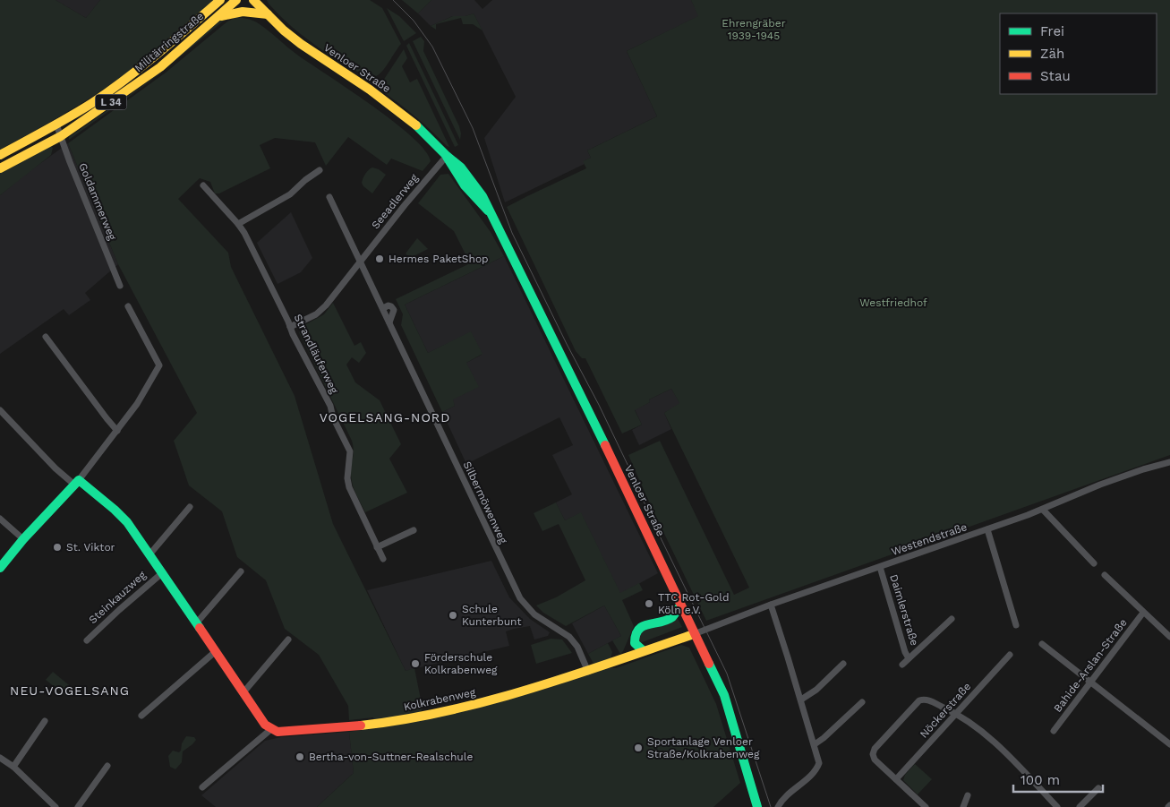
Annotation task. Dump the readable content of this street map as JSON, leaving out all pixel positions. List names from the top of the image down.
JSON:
{
  "streets": {
    "main road": [
      "Militärringstraße",
      "Venloer Straße",
      "L 34",
      "Steinkauzweg",
      "Kolkrabenweg"
    ],
    "street": [
      "Goldammerweg",
      "Seeadlerweg",
      "Strandläuferweg",
      "Silbermöwenweg",
      "Westendstraße",
      "Daimlerstraße",
      "Bahide-Arslan-Straße",
      "Nöckerstraße"
    ]
  },
  "crossings": [
    ["Militärringstraße", "Goldammerweg"],
    ["Venloer Straße", "Seeadlerweg"],
    ["Venloer Straße", "Westendstraße"],
    ["Venloer Straße", "Kolkrabenweg"],
    ["Seeadlerweg", "Strandläuferweg"],
    ["Seeadlerweg", "Silbermöwenweg"],
    ["Silbermöwenweg", "Kolkrabenweg"],
    ["Westendstraße", "Daimlerstraße"],
    ["Westendstraße", "Kolkrabenweg"],
    ["Steinkauzweg", "Kolkrabenweg"]
  ],
  "districts": ["VOGELSANG-NORD", "NEU-VOGELSANG"],
  "parks": ["Ehrengräber 1939-1945", "Westfriedhof"],
  "places": [
    "Hermes PaketShop",
    "St. Viktor",
    "TTC Rot-Gold Köln e.V.",
    "Schule Kunterbunt",
    "Förderschule Kolkrabenweg",
    "Sportanlage Venloer Straße/Kolkrabenweg",
    "Bertha-von-Suttner-Realschule"
  ],
  "legend": ["Frei", "Zäh", "Stau"],
  "scale_bar": "100 m"
}
